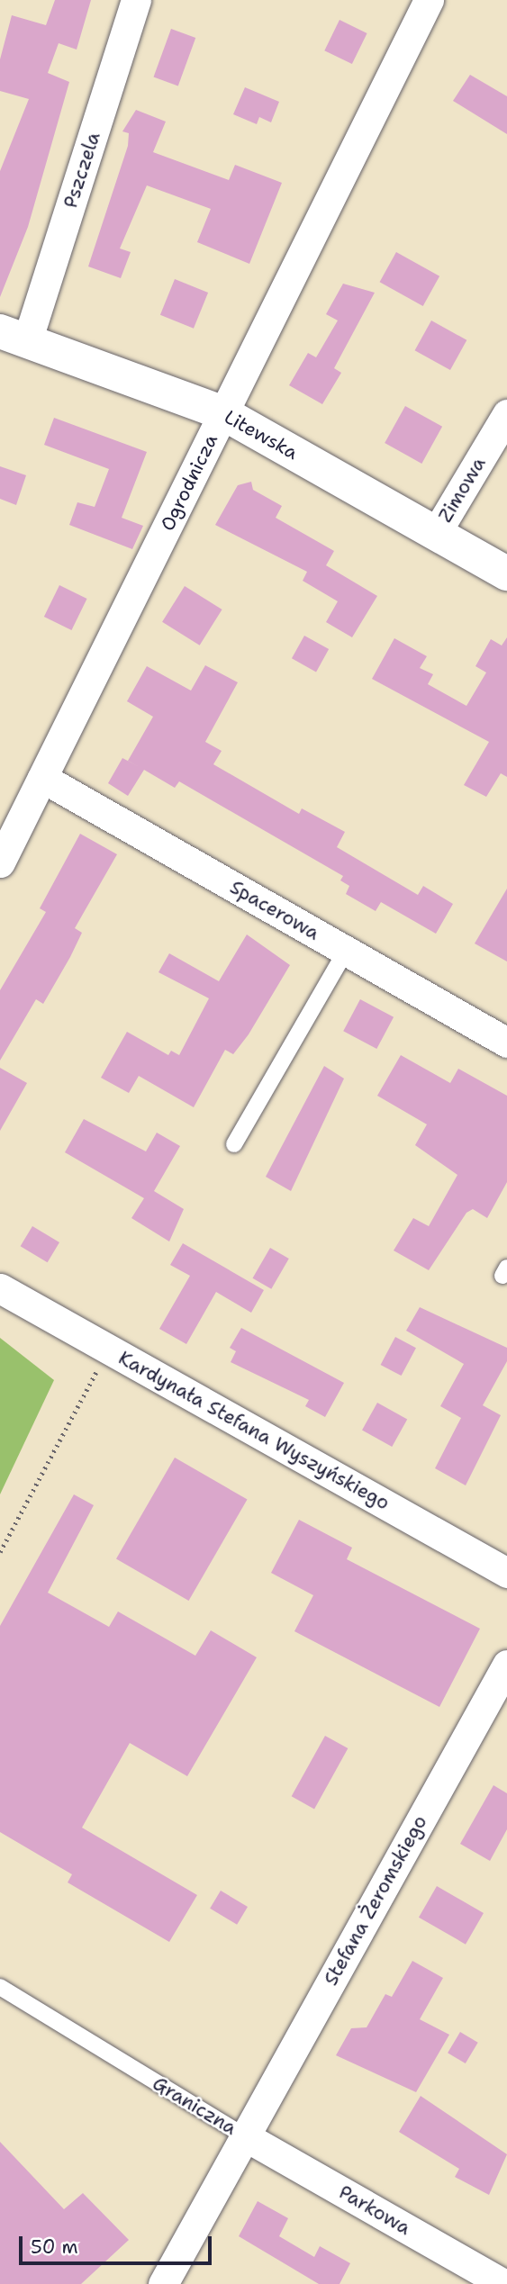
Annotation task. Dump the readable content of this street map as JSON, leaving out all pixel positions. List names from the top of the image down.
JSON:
{
  "streets": {
    "main road": ["Litewska"],
    "street": [
      "Pszczela",
      "Ogrodnicza",
      "Zimowa",
      "Spacerowa",
      "Kardynała Stefana Wyszyńskiego",
      "Stefana Żeromskiego",
      "Graniczna",
      "Parkowa"
    ]
  },
  "crossings": [
    ["Pszczela", "Litewska"],
    ["Litewska", "Ogrodnicza"],
    ["Litewska", "Zimowa"],
    ["Ogrodnicza", "Spacerowa"],
    ["Stefana Żeromskiego", "Graniczna"],
    ["Stefana Żeromskiego", "Parkowa"],
    ["Graniczna", "Parkowa"]
  ],
  "scale_bar": "50 m"
}
